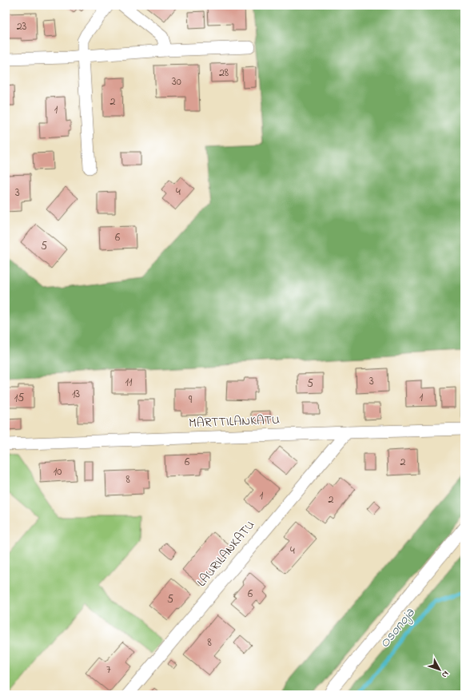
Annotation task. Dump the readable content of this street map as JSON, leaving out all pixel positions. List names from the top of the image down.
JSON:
{
  "streets": {
    "street": ["MARTTILANKATU", "LAURILANKATU"]
  },
  "crossings": [
    ["MARTTILANKATU", "LAURILANKATU"]
  ],
  "water": ["Osonoja"],
  "house_numbers": [
    "23",
    "28",
    "30",
    "2",
    "1",
    "4",
    "3",
    "6",
    "5",
    "3",
    "11",
    "5",
    "13",
    "1",
    "15",
    "9",
    "6",
    "2",
    "10",
    "8",
    "1",
    "2",
    "4",
    "6",
    "5",
    "8",
    "7"
  ],
  "north": "bottom right"
}
